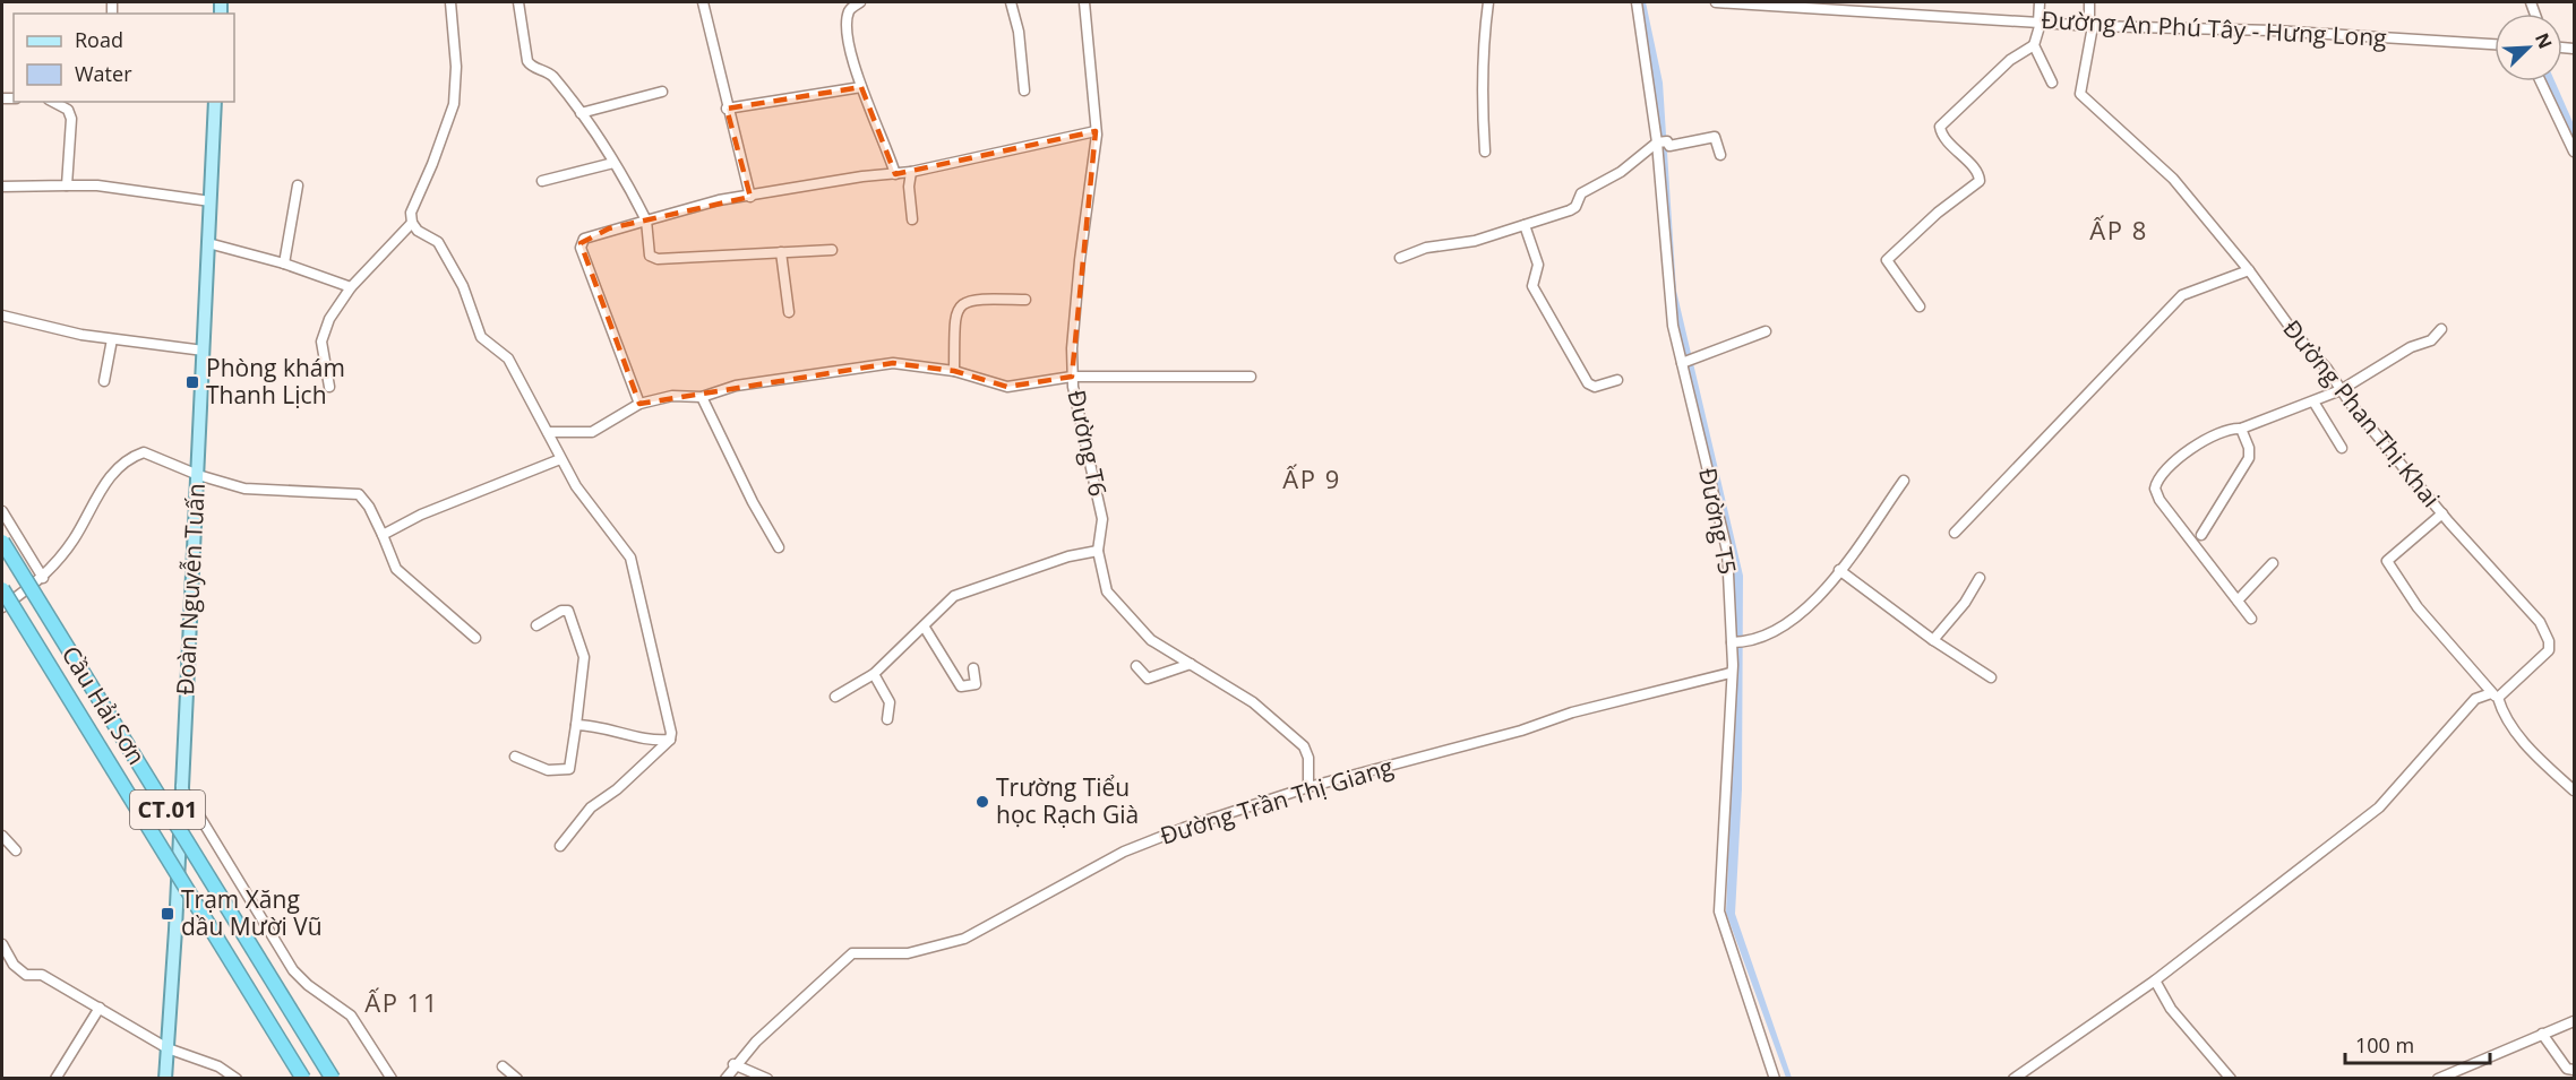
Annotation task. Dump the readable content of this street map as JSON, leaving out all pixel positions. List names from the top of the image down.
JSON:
{
  "streets": {
    "highway": ["Cầu Hải Sơn", "CT.01"],
    "main road": ["Đoàn Nguyễn Tuấn"],
    "street": [
      "Đường An Phú Tây - Hưng Long",
      "Đường Phan Thị Khai",
      "Đường T6",
      "Đường T5",
      "Đường Trần Thị Giang"
    ]
  },
  "crossings": [
    ["Đường An Phú Tây - Hưng Long", "Đường Phan Thị Khai"],
    ["Đường T6", "Đường Trần Thị Giang"],
    ["Đường T5", "Đường Trần Thị Giang"]
  ],
  "districts": ["ẤP 8", "ẤP 9", "ẤP 11"],
  "places": {
    "transit": ["Phòng khám Thanh Lịch", "Trạm Xăng dầu Mười Vũ"],
    "other": ["Trường Tiểu học Rạch Già"]
  },
  "legend": ["Road", "Water"],
  "scale_bar": "100 m",
  "north": "top right"
}
